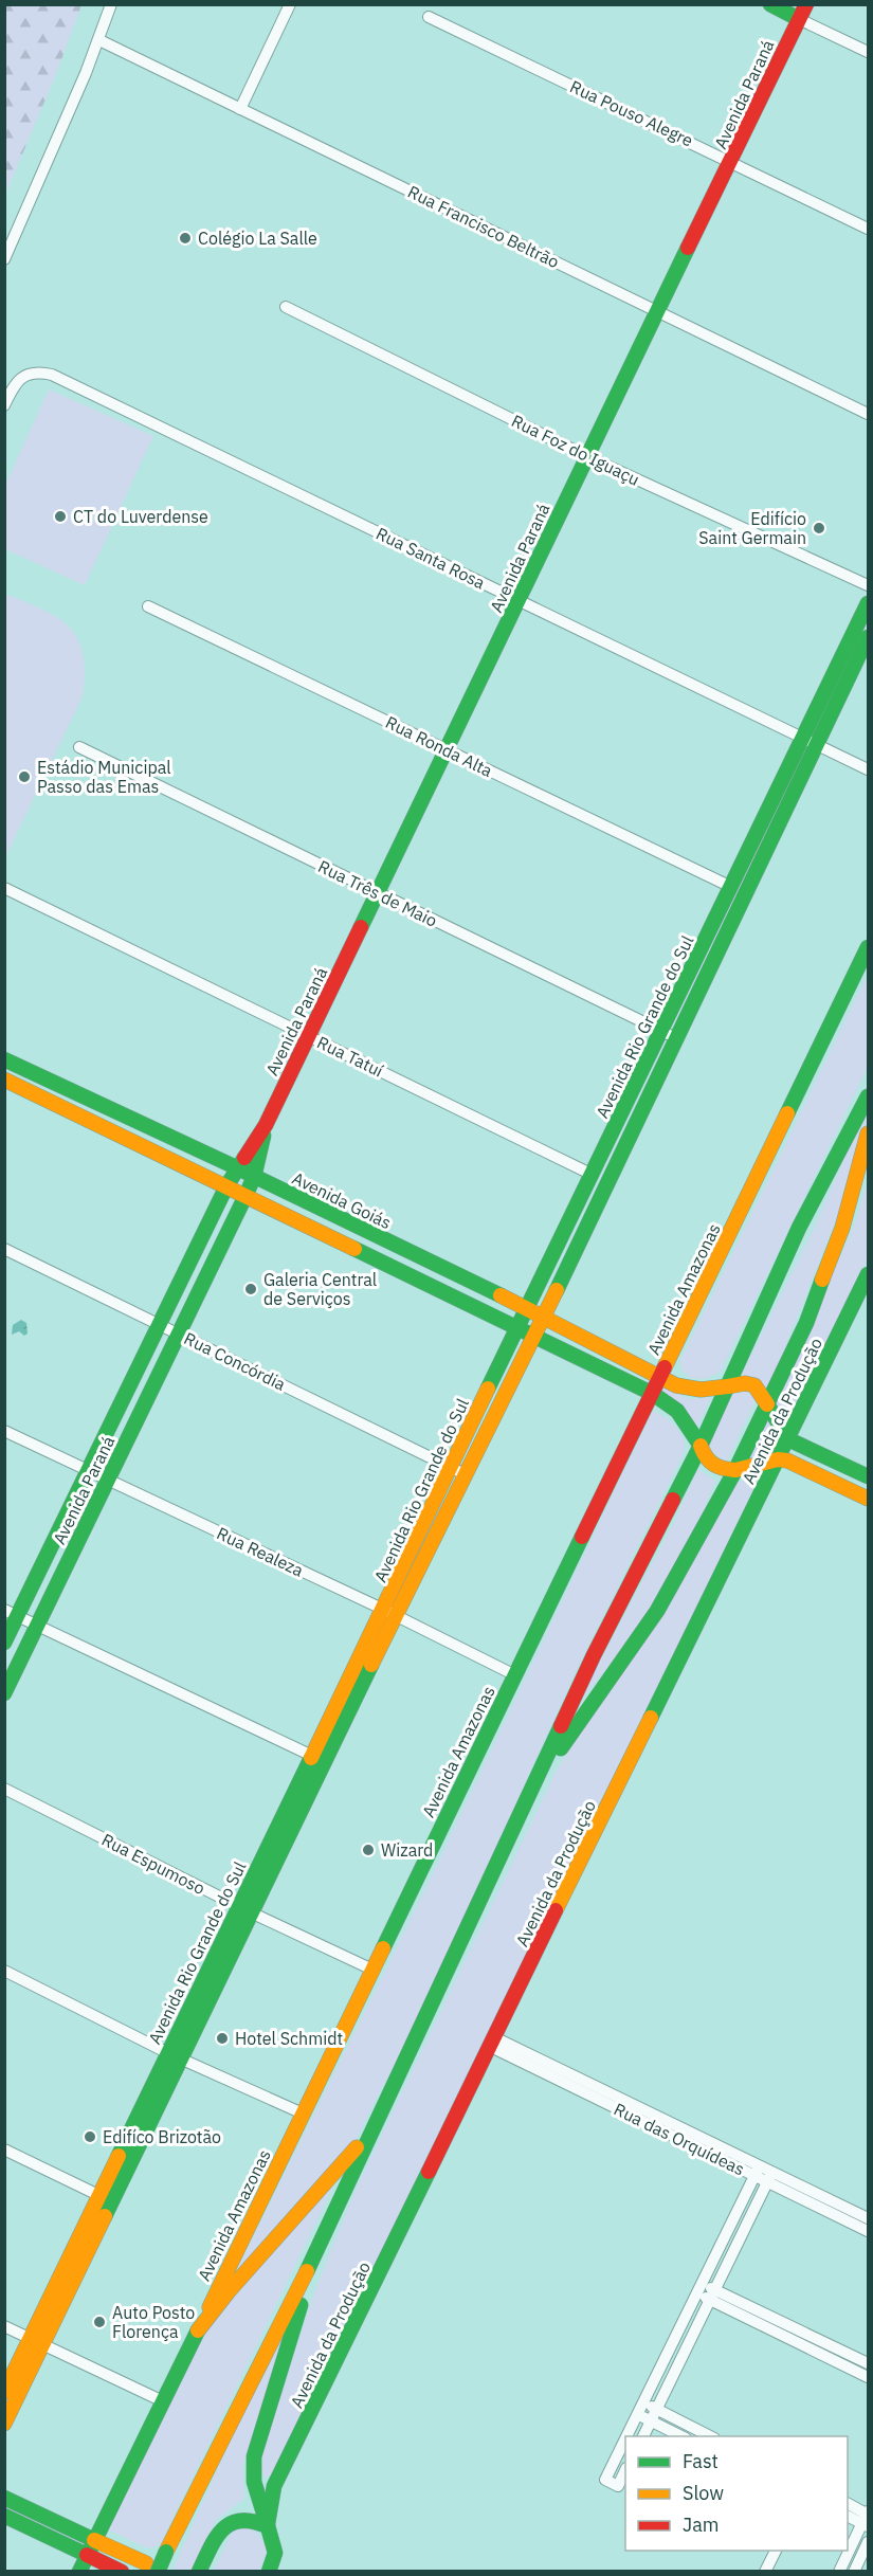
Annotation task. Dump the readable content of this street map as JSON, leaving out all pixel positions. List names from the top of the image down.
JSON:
{
  "streets": {
    "main road": [
      "Avenida Paraná",
      "Avenida Rio Grande do Sul",
      "Avenida Goiás",
      "Avenida Amazonas",
      "Avenida da Produção"
    ],
    "street": [
      "Rua Pouso Alegre",
      "Rua Francisco Beltrão",
      "Rua Foz do Iguaçu",
      "Rua Santa Rosa",
      "Rua Ronda Alta",
      "Rua Três de Maio",
      "Rua Tatuí",
      "Rua Concórdia",
      "Rua Realeza",
      "Rua Espumoso",
      "Rua das Orquídeas"
    ]
  },
  "crossings": [
    ["Avenida Paraná", "Rua Pouso Alegre"],
    ["Avenida Paraná", "Rua Francisco Beltrão"],
    ["Avenida Paraná", "Rua Foz do Iguaçu"],
    ["Avenida Paraná", "Rua Santa Rosa"],
    ["Avenida Paraná", "Rua Ronda Alta"],
    ["Avenida Paraná", "Rua Três de Maio"],
    ["Avenida Paraná", "Rua Tatuí"],
    ["Avenida Paraná", "Avenida Goiás"],
    ["Avenida Paraná", "Rua Concórdia"],
    ["Avenida Paraná", "Rua Realeza"],
    ["Rua Santa Rosa", "Avenida Rio Grande do Sul"],
    ["Rua Ronda Alta", "Avenida Rio Grande do Sul"],
    ["Rua Três de Maio", "Avenida Rio Grande do Sul"],
    ["Avenida Rio Grande do Sul", "Rua Tatuí"],
    ["Avenida Rio Grande do Sul", "Avenida Goiás"],
    ["Avenida Rio Grande do Sul", "Rua Concórdia"],
    ["Avenida Rio Grande do Sul", "Rua Realeza"],
    ["Avenida Rio Grande do Sul", "Rua Espumoso"],
    ["Avenida Goiás", "Avenida Amazonas"],
    ["Avenida Amazonas", "Rua Realeza"],
    ["Avenida Amazonas", "Rua Espumoso"],
    ["Avenida da Produção", "Rua das Orquídeas"]
  ],
  "places": [
    "Colégio La Salle",
    "CT do Luverdense",
    "Edifício Saint Germain",
    "Estádio Municipal Passo das Emas",
    "Galeria Central de Serviços",
    "Wizard",
    "Hotel Schmidt",
    "Edifíco Brizotão",
    "Auto Posto Florença"
  ],
  "legend": ["Fast", "Slow", "Jam"]
}
